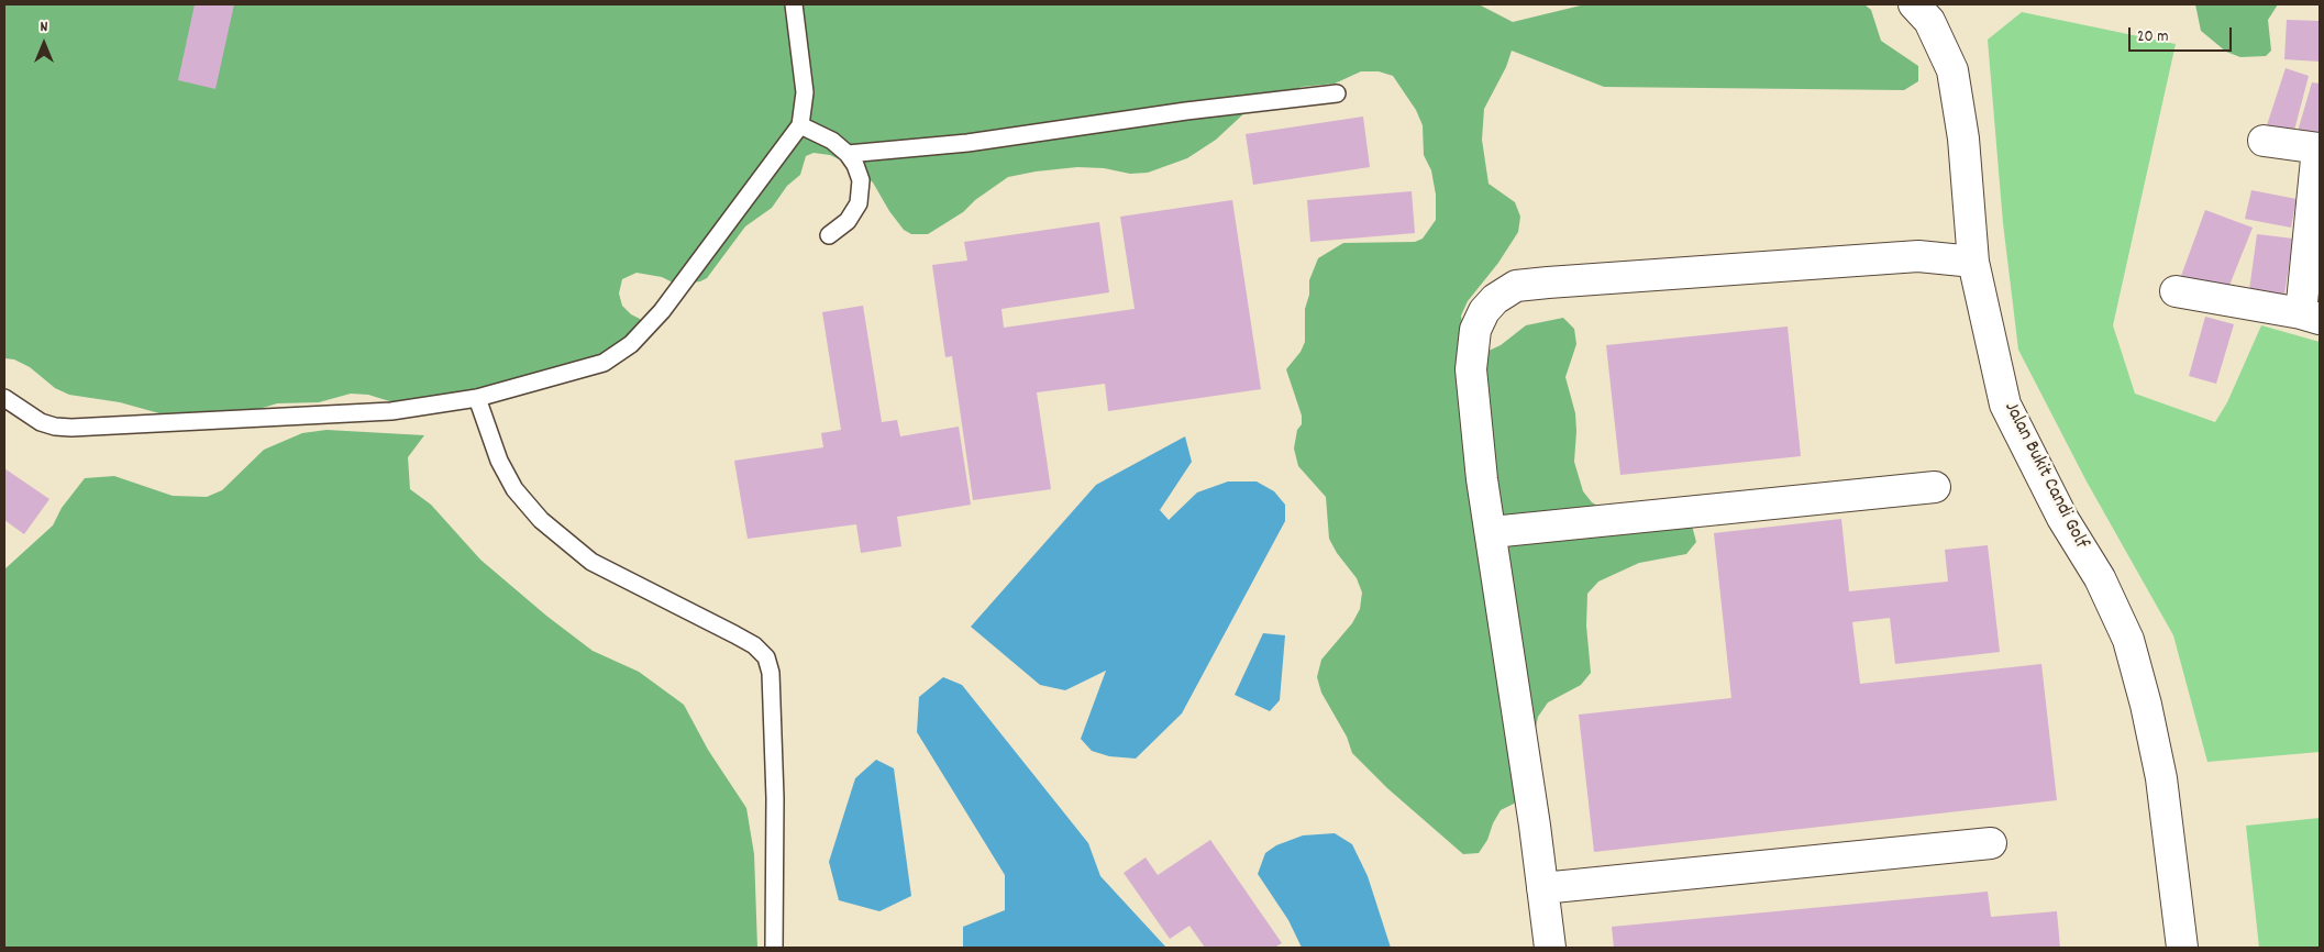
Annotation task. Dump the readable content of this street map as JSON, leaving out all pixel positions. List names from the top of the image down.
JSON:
{
  "streets": {
    "street": ["Jalan Bukit Candi Golf"]
  },
  "scale_bar": "20 m",
  "north": "top"
}
